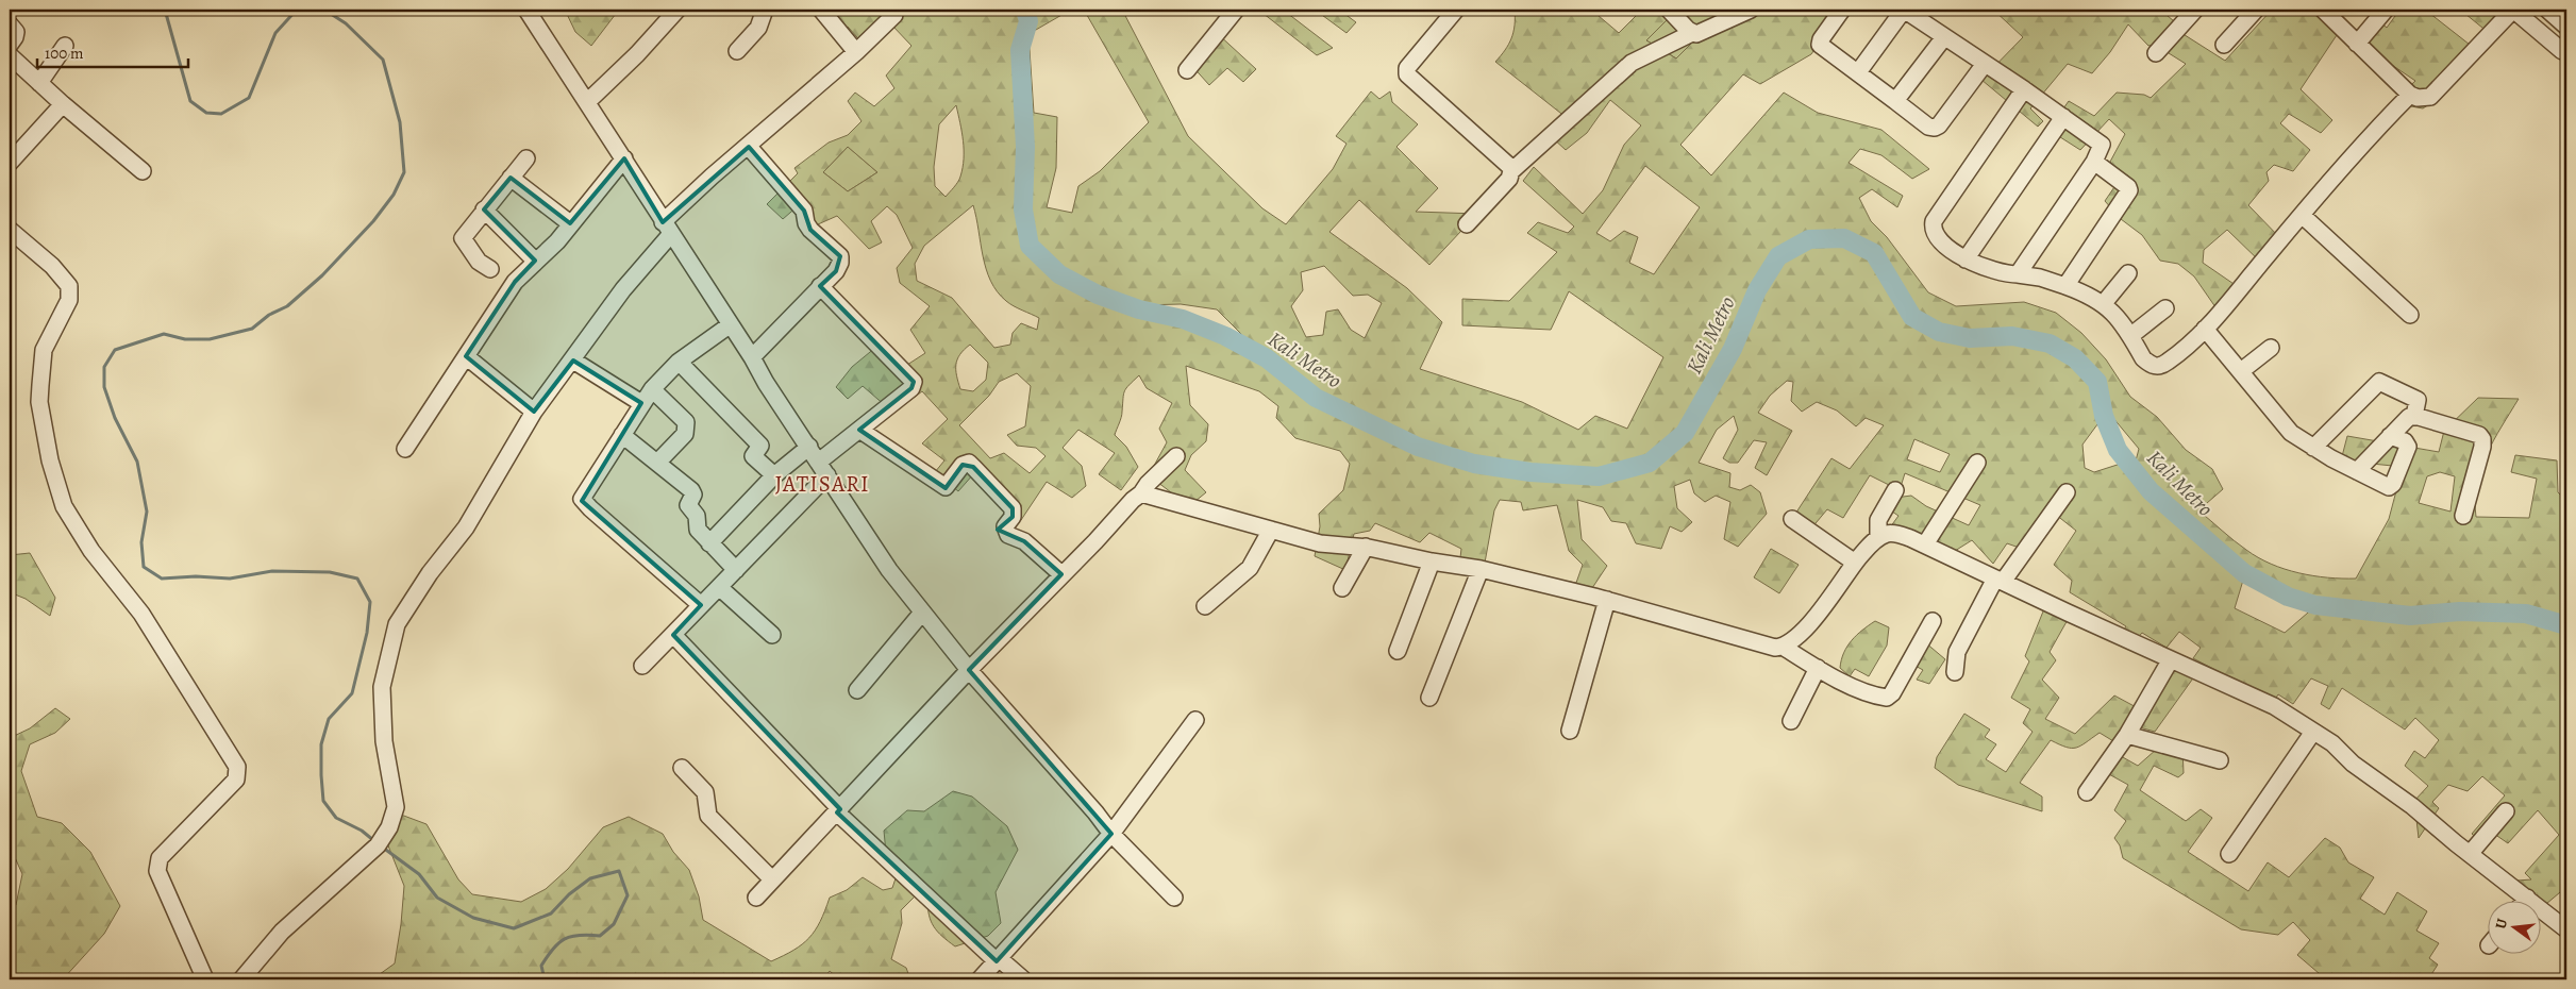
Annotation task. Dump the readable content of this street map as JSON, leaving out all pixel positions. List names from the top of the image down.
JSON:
{
  "districts": ["JATISARI"],
  "water": ["Kali Metro"],
  "scale_bar": "100 m",
  "north": "left"
}
